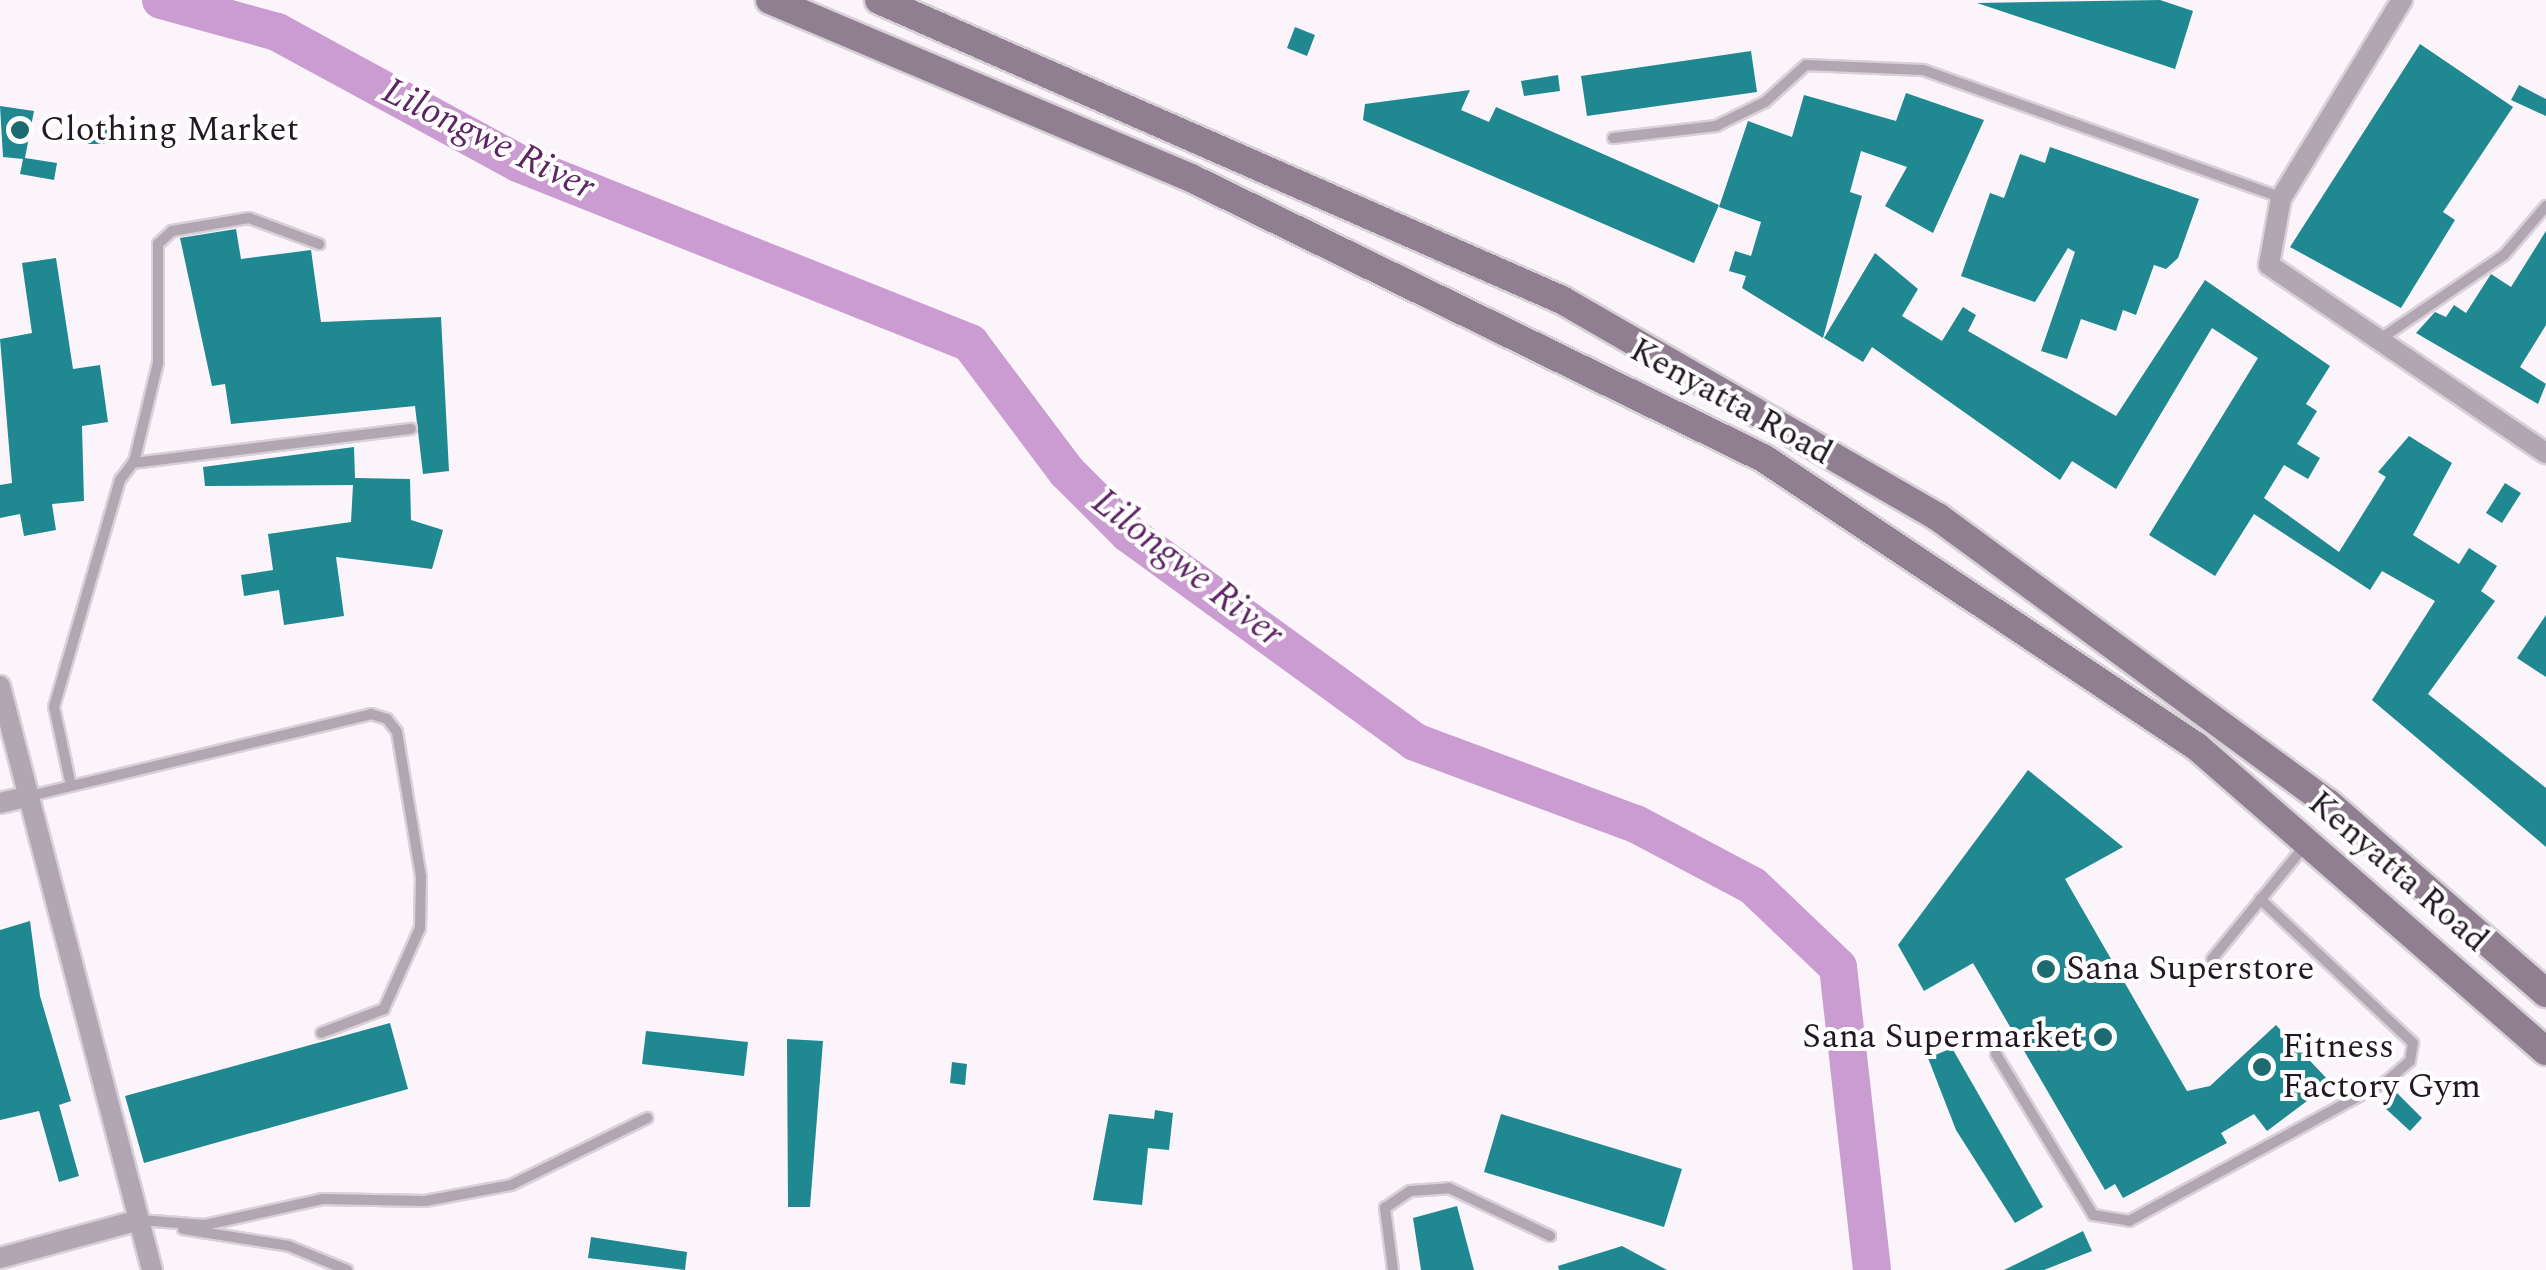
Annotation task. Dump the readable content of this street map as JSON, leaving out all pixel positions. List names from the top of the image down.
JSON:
{
  "streets": {
    "main road": ["Kenyatta Road"]
  },
  "water": ["Lilongwe River"],
  "places": [
    "Clothing Market",
    "Sana Superstore",
    "Sana Supermarket",
    "Fitness Factory Gym"
  ]
}
